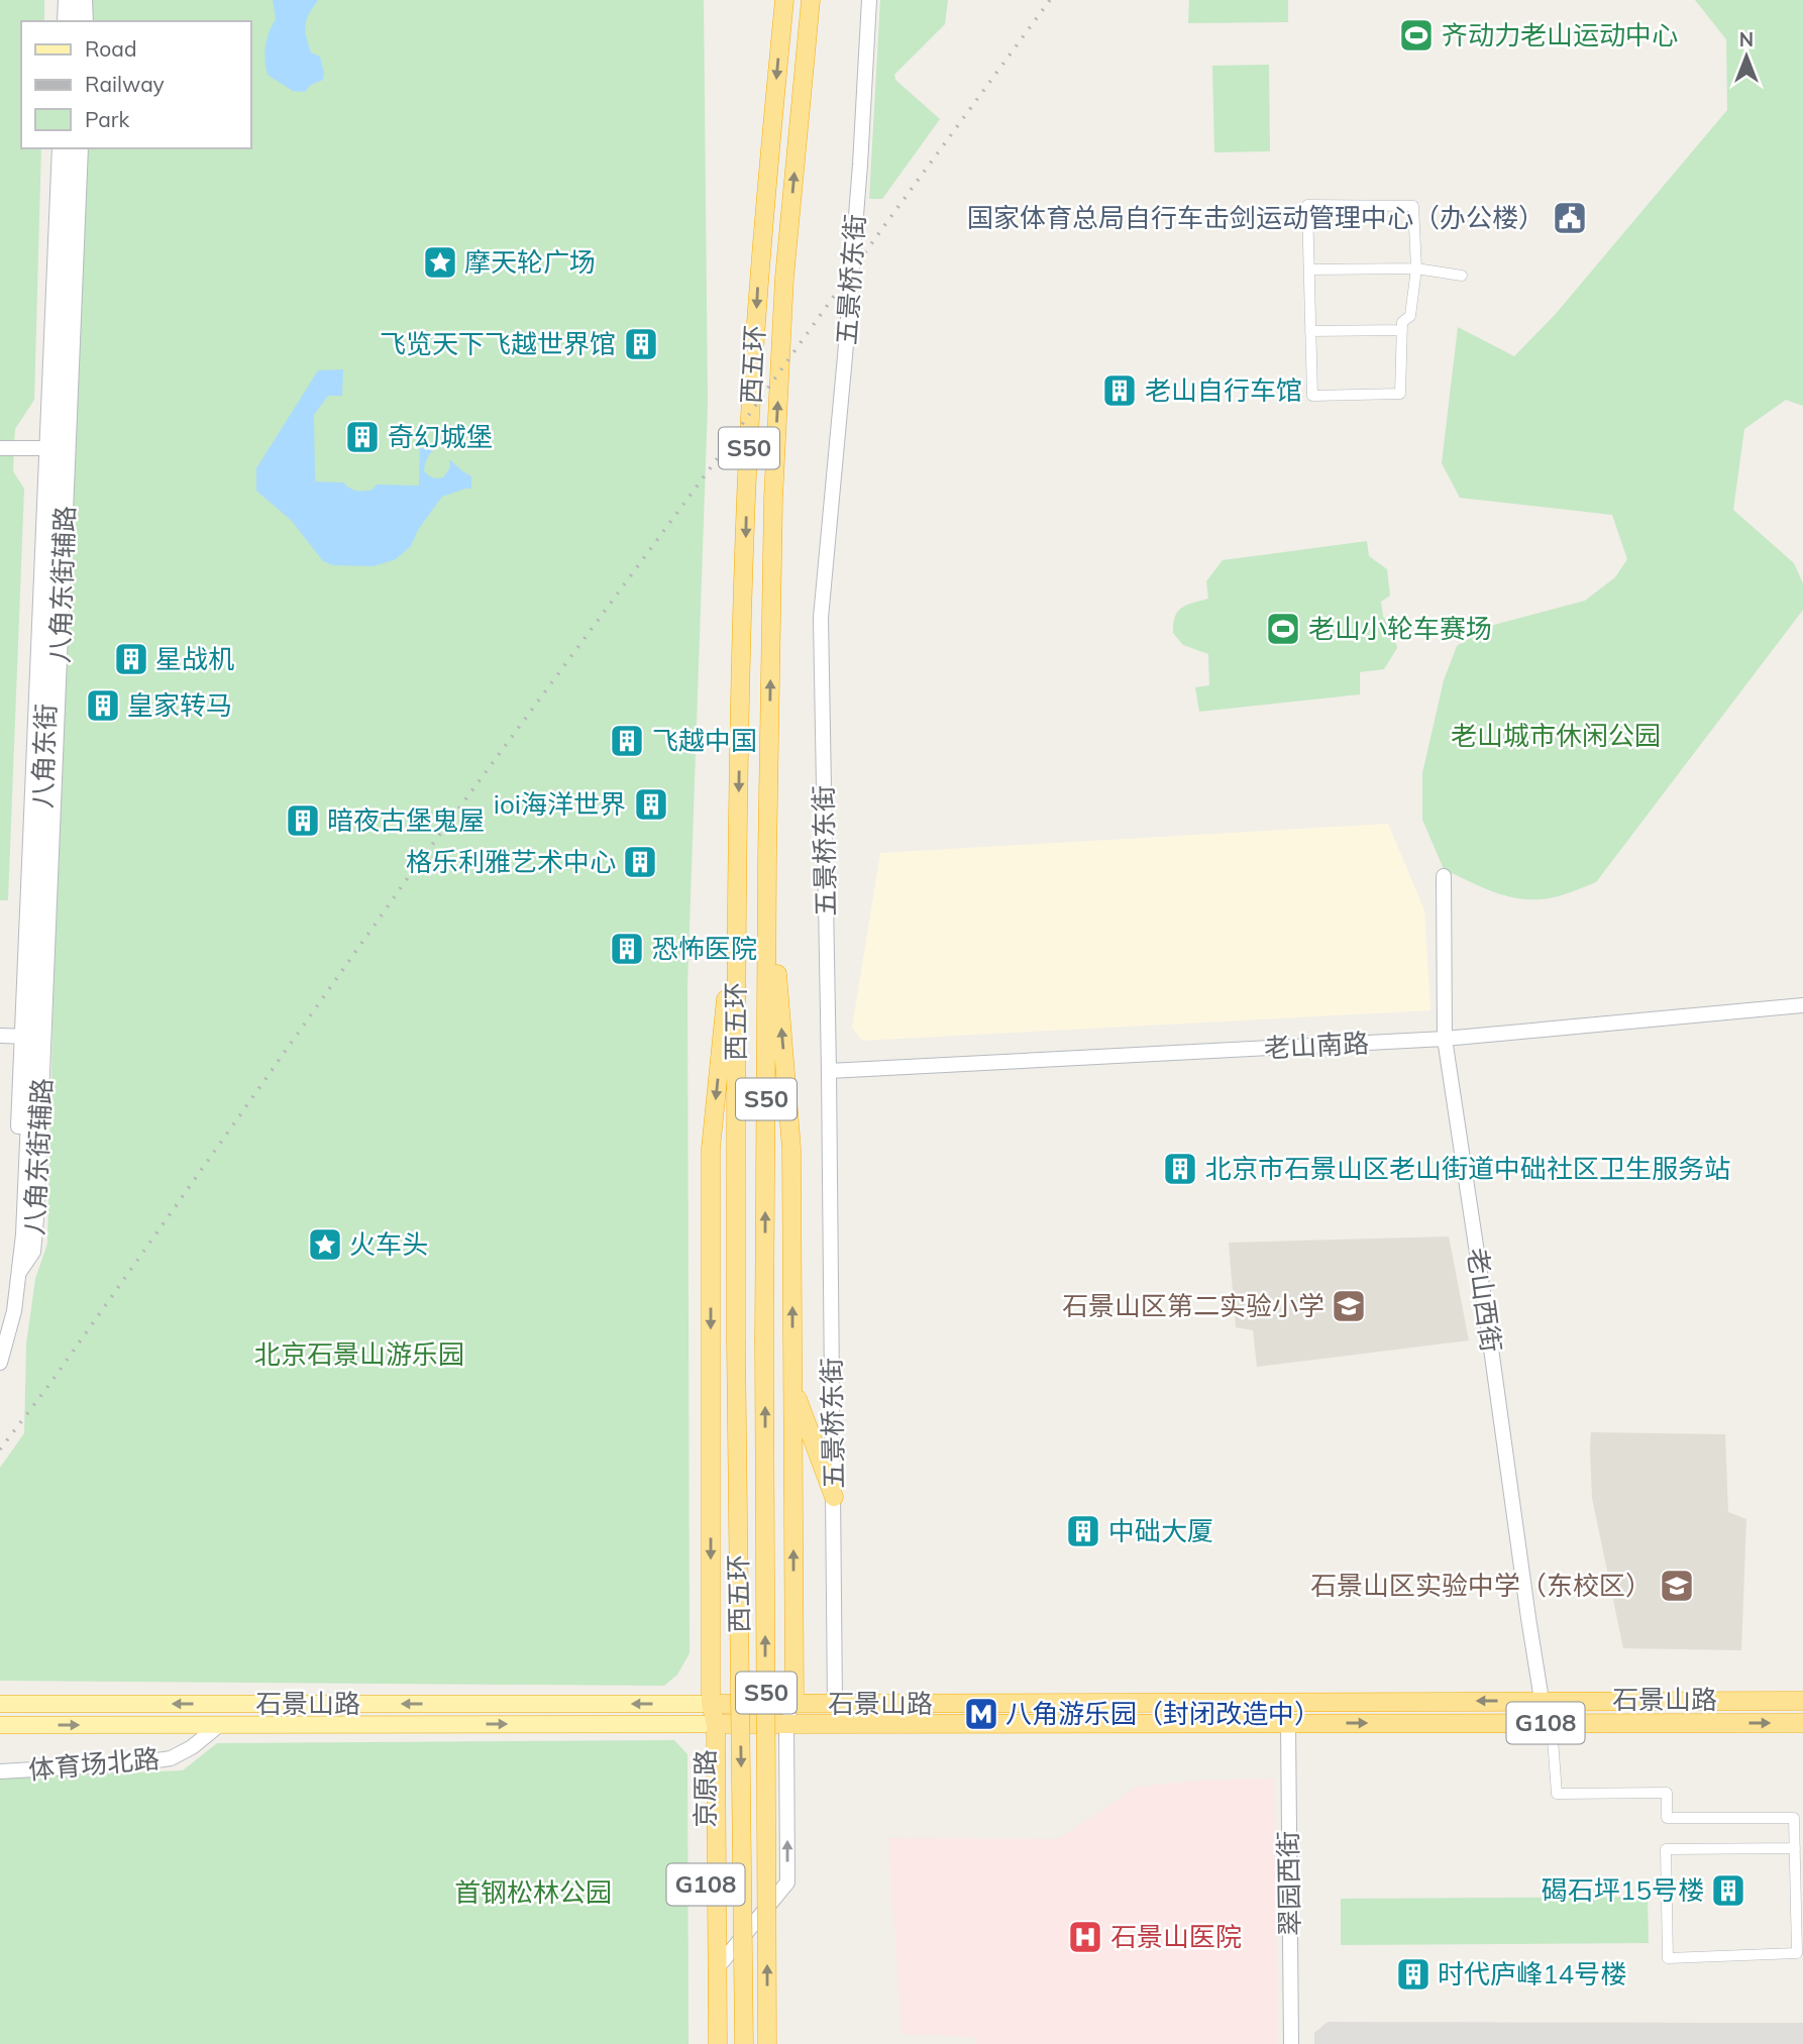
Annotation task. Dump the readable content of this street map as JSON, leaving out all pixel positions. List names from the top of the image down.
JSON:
{
  "streets": {
    "highway": [
      "西五环",
      "S50",
      "石景山路",
      "G108",
      "京原路"
    ],
    "street": [
      "五景桥东街",
      "八角东街辅路",
      "八角东街",
      "老山南路",
      "老山西街",
      "体育场北路",
      "翠园西街"
    ]
  },
  "crossings": [
    ["五景桥东街", "老山南路"],
    ["五景桥东街", "石景山路"],
    ["西五环", "京原路"],
    ["八角东街辅路", "八角东街"],
    ["老山南路", "老山西街"],
    ["老山西街", "石景山路"],
    ["石景山路", "体育场北路"],
    ["石景山路", "京原路"],
    ["石景山路", "翠园西街"]
  ],
  "parks": ["老山城市休闲公园", "北京石景山游乐园", "首钢松林公园"],
  "places": {
    "sports": ["齐动力老山运动中心", "老山小轮车赛场"],
    "public building": ["国家体育总局自行车击剑运动管理中心（办公楼）"],
    "place": ["摩天轮广场", "火车头"],
    "building": [
      "飞览天下飞越世界馆",
      "老山自行车馆",
      "奇幻城堡",
      "星战机",
      "皇家转马",
      "飞越中国",
      "ioi海洋世界",
      "暗夜古堡鬼屋",
      "格乐利雅艺术中心",
      "恐怖医院",
      "北京市石景山区老山街道中础社区卫生服务站",
      "中础大厦",
      "碣石坪15号楼",
      "时代庐峰14号楼"
    ],
    "school or university": ["石景山区第二实验小学", "石景山区实验中学（东校区）"],
    "metro station": ["八角游乐园（封闭改造中）"],
    "hospital": ["石景山医院"]
  },
  "legend": ["Road", "Railway", "Park"],
  "north": "top"
}
